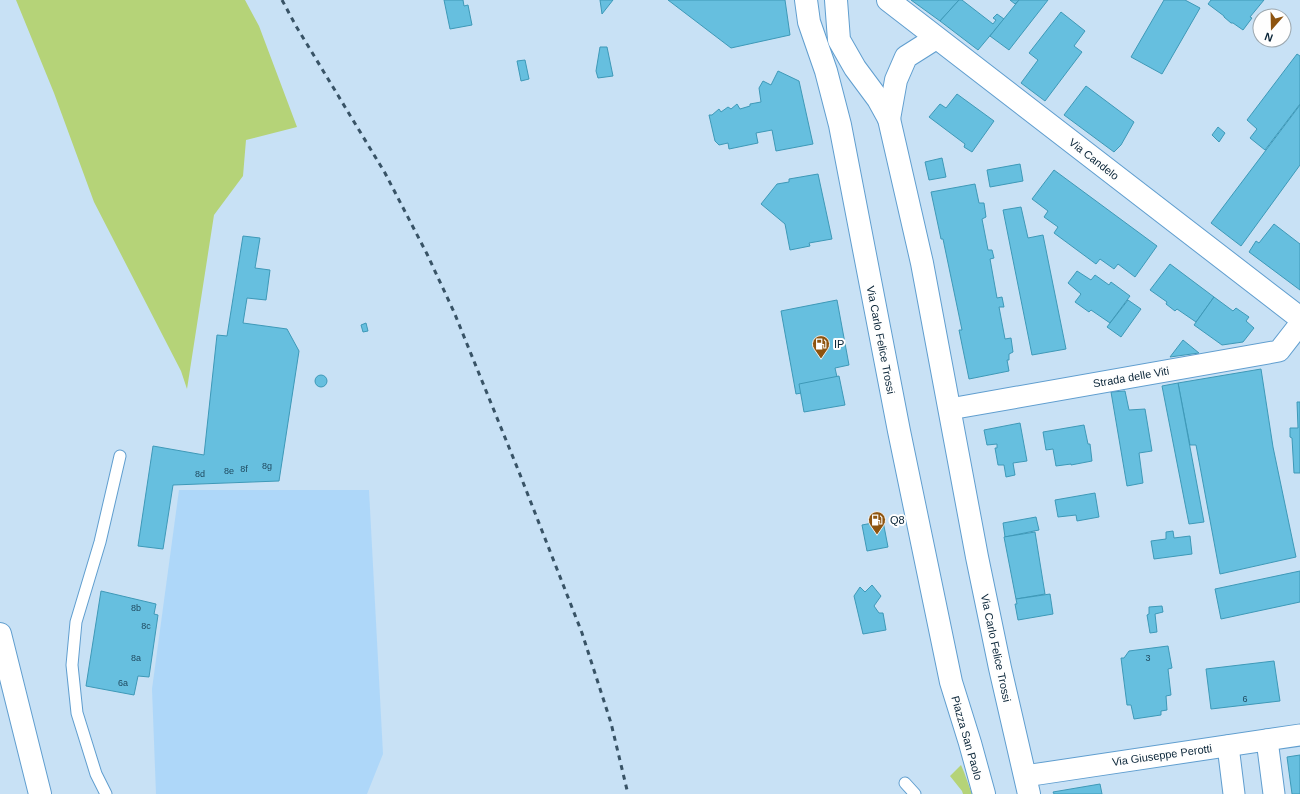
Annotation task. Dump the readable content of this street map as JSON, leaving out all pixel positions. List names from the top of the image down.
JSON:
{
  "streets": {
    "main road": ["Via Candelo", "Via Carlo Felice Trossi", "Piazza San Paolo"],
    "street": ["Strada delle Viti", "Via Giuseppe Perotti"]
  },
  "crossings": [
    ["Via Candelo", "Via Carlo Felice Trossi"],
    ["Via Carlo Felice Trossi", "Strada delle Viti"],
    ["Via Carlo Felice Trossi", "Piazza San Paolo"],
    ["Via Carlo Felice Trossi", "Via Giuseppe Perotti"]
  ],
  "places": {
    "fuel station": ["IP", "Q8"]
  },
  "house_numbers": [
    "8g",
    "8f",
    "8e",
    "8d",
    "8b",
    "8c",
    "8a",
    "3",
    "6a",
    "6"
  ],
  "north": "bottom"
}
